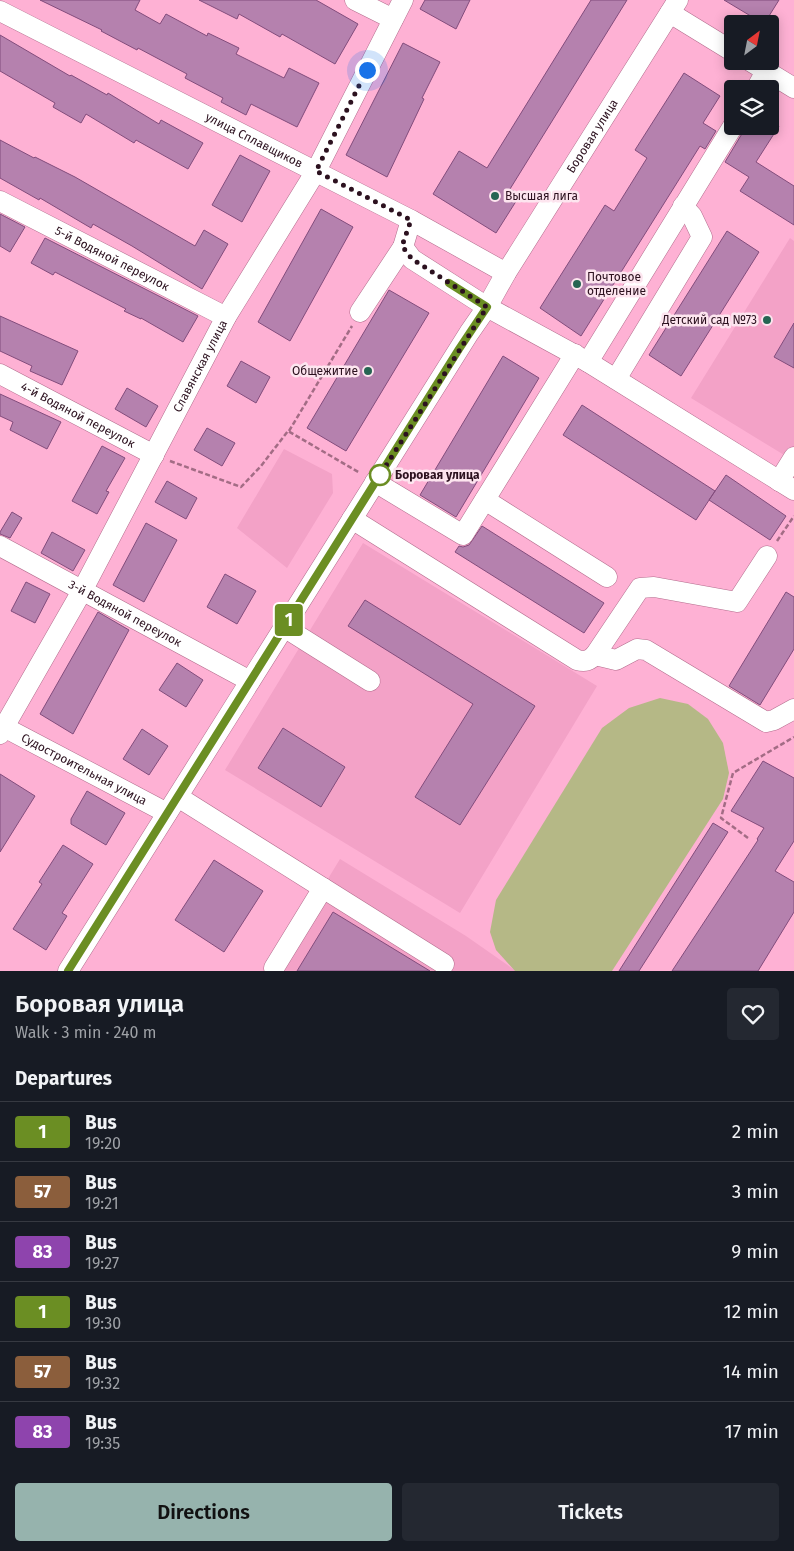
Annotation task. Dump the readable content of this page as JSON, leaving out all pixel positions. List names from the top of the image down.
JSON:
{
  "streets": {
    "street": [
      "Боровая улица",
      "улица Сплавщиков",
      "5-й Водяной переулок",
      "Славянская улица",
      "4-й Водяной переулок",
      "3-й Водяной переулок",
      "Судостроительная улица"
    ]
  },
  "crossings": [
    ["Боровая улица", "улица Сплавщиков"],
    ["Боровая улица", "3-й Водяной переулок"],
    ["Боровая улица", "Судостроительная улица"],
    ["улица Сплавщиков", "Славянская улица"],
    ["5-й Водяной переулок", "Славянская улица"],
    ["Славянская улица", "4-й Водяной переулок"],
    ["Славянская улица", "3-й Водяной переулок"],
    ["Славянская улица", "Судостроительная улица"]
  ],
  "places": [
    "Высшая лига",
    "Почтовое отделение",
    "Детский сад №73",
    "Общежитие",
    "Боровая улица"
  ],
  "lines": ["bus line 1"],
  "north": "top right",
  "page": {
    "on_map": "1",
    "heading": [
      ["Боровая улица", "Walk · 3 min · 240 m"],
      "Departures"
    ],
    "list": [
      {
        "mark": "1",
        "name": "Bus",
        "note": "19:20",
        "value": "2 min"
      },
      {
        "mark": "57",
        "name": "Bus",
        "note": "19:21",
        "value": "3 min"
      },
      {
        "mark": "83",
        "name": "Bus",
        "note": "19:27",
        "value": "9 min"
      },
      {
        "mark": "1",
        "name": "Bus",
        "note": "19:30",
        "value": "12 min"
      },
      {
        "mark": "57",
        "name": "Bus",
        "note": "19:32",
        "value": "14 min"
      },
      {
        "mark": "83",
        "name": "Bus",
        "note": "19:35",
        "value": "17 min"
      }
    ],
    "buttons": ["Directions", "Tickets"]
  }
}
